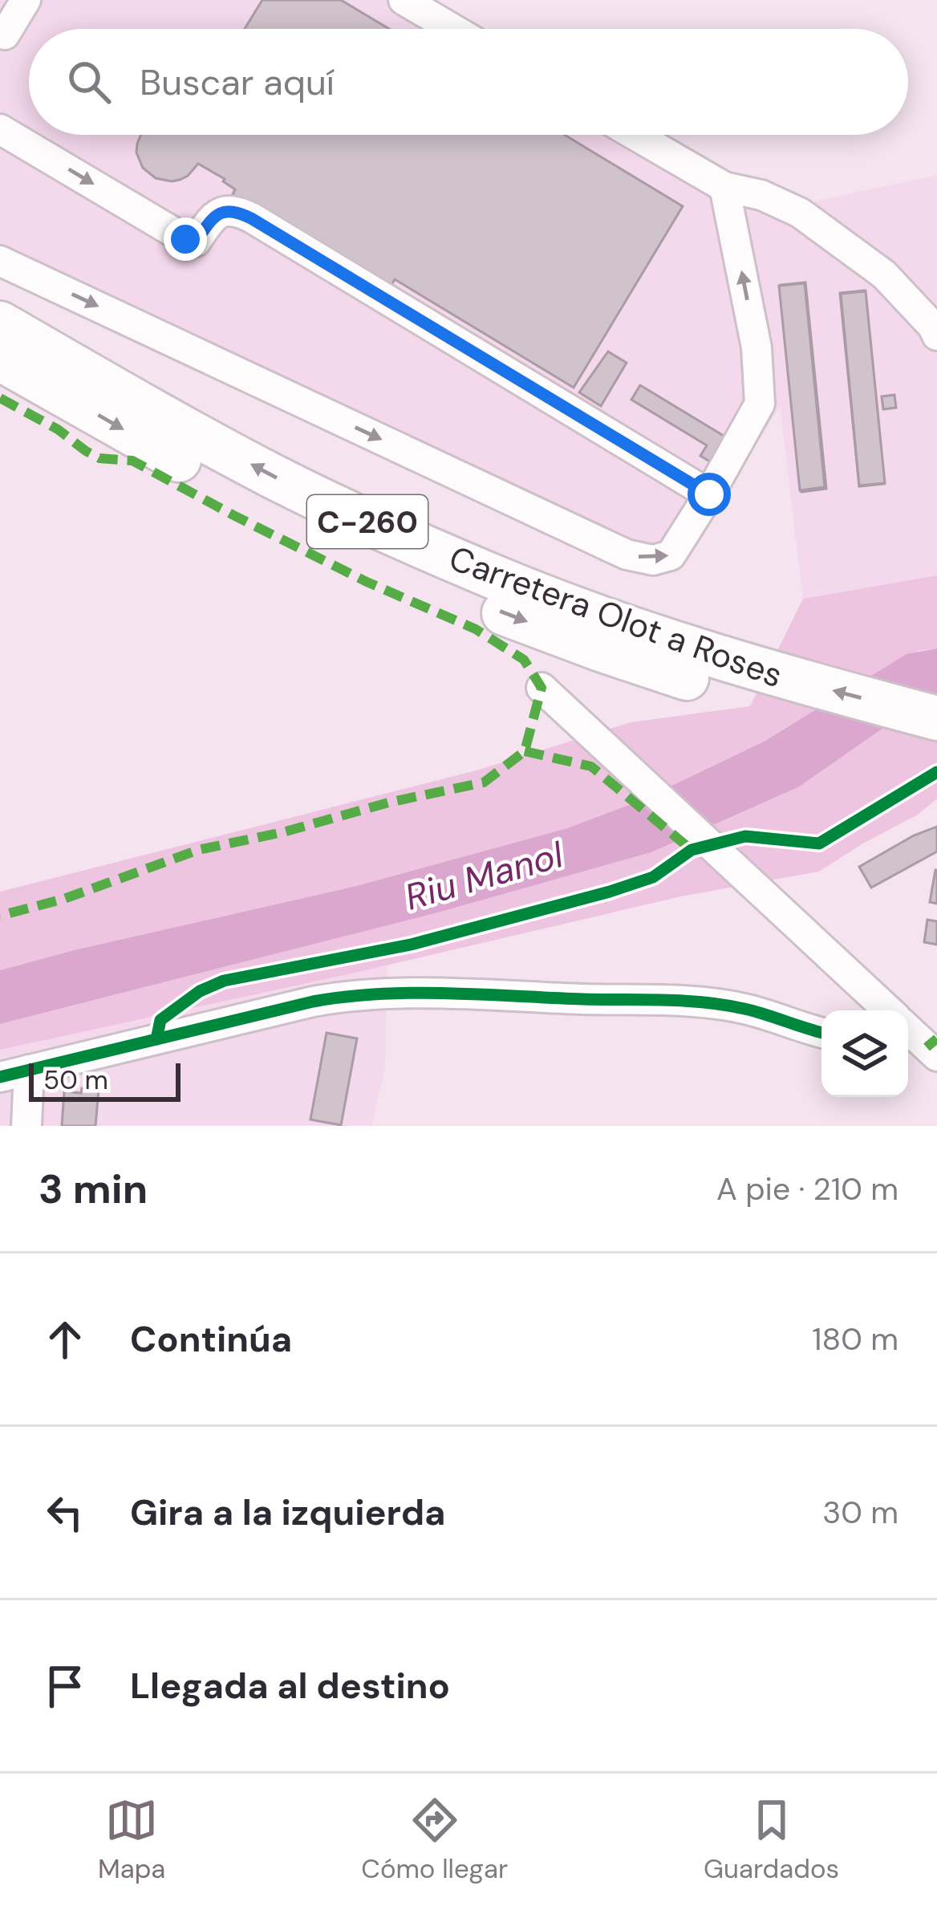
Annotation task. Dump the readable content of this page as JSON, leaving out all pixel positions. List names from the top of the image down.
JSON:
{
  "streets": {
    "highway": ["C-260", "Carretera Olot a Roses"]
  },
  "water": ["Riu Manol"],
  "scale_bar": "50 m",
  "page": {
    "search": "Buscar aquí",
    "scale": "50 m",
    "heading": ["3 min", "A pie · 210 m"],
    "list": [
      ["Continúa", "180 m"],
      ["Gira a la izquierda", "30 m"],
      "Llegada al destino"
    ],
    "nav": ["Mapa", "Cómo llegar", "Guardados"]
  }
}
